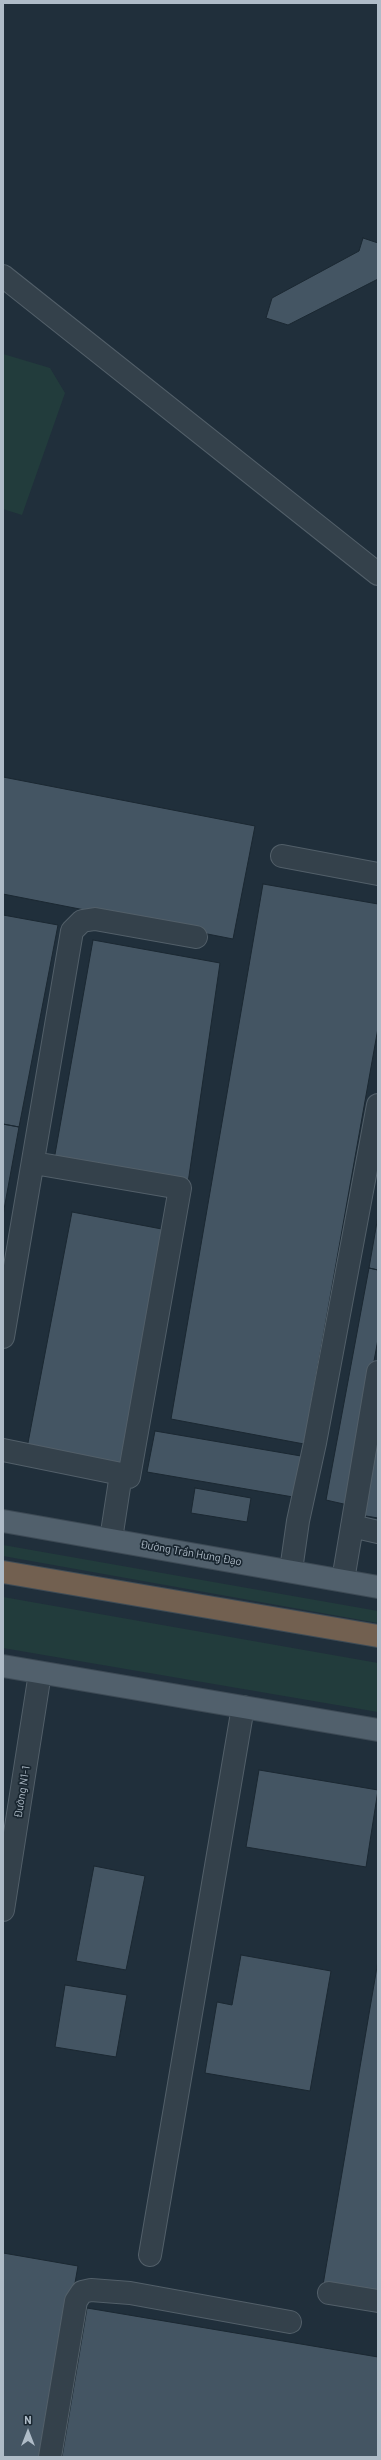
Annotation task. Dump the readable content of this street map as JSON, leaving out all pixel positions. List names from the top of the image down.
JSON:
{
  "streets": {
    "main road": ["Đường Trần Hưng Đạo"],
    "street": ["Đường N1-1"]
  },
  "north": "top"
}
